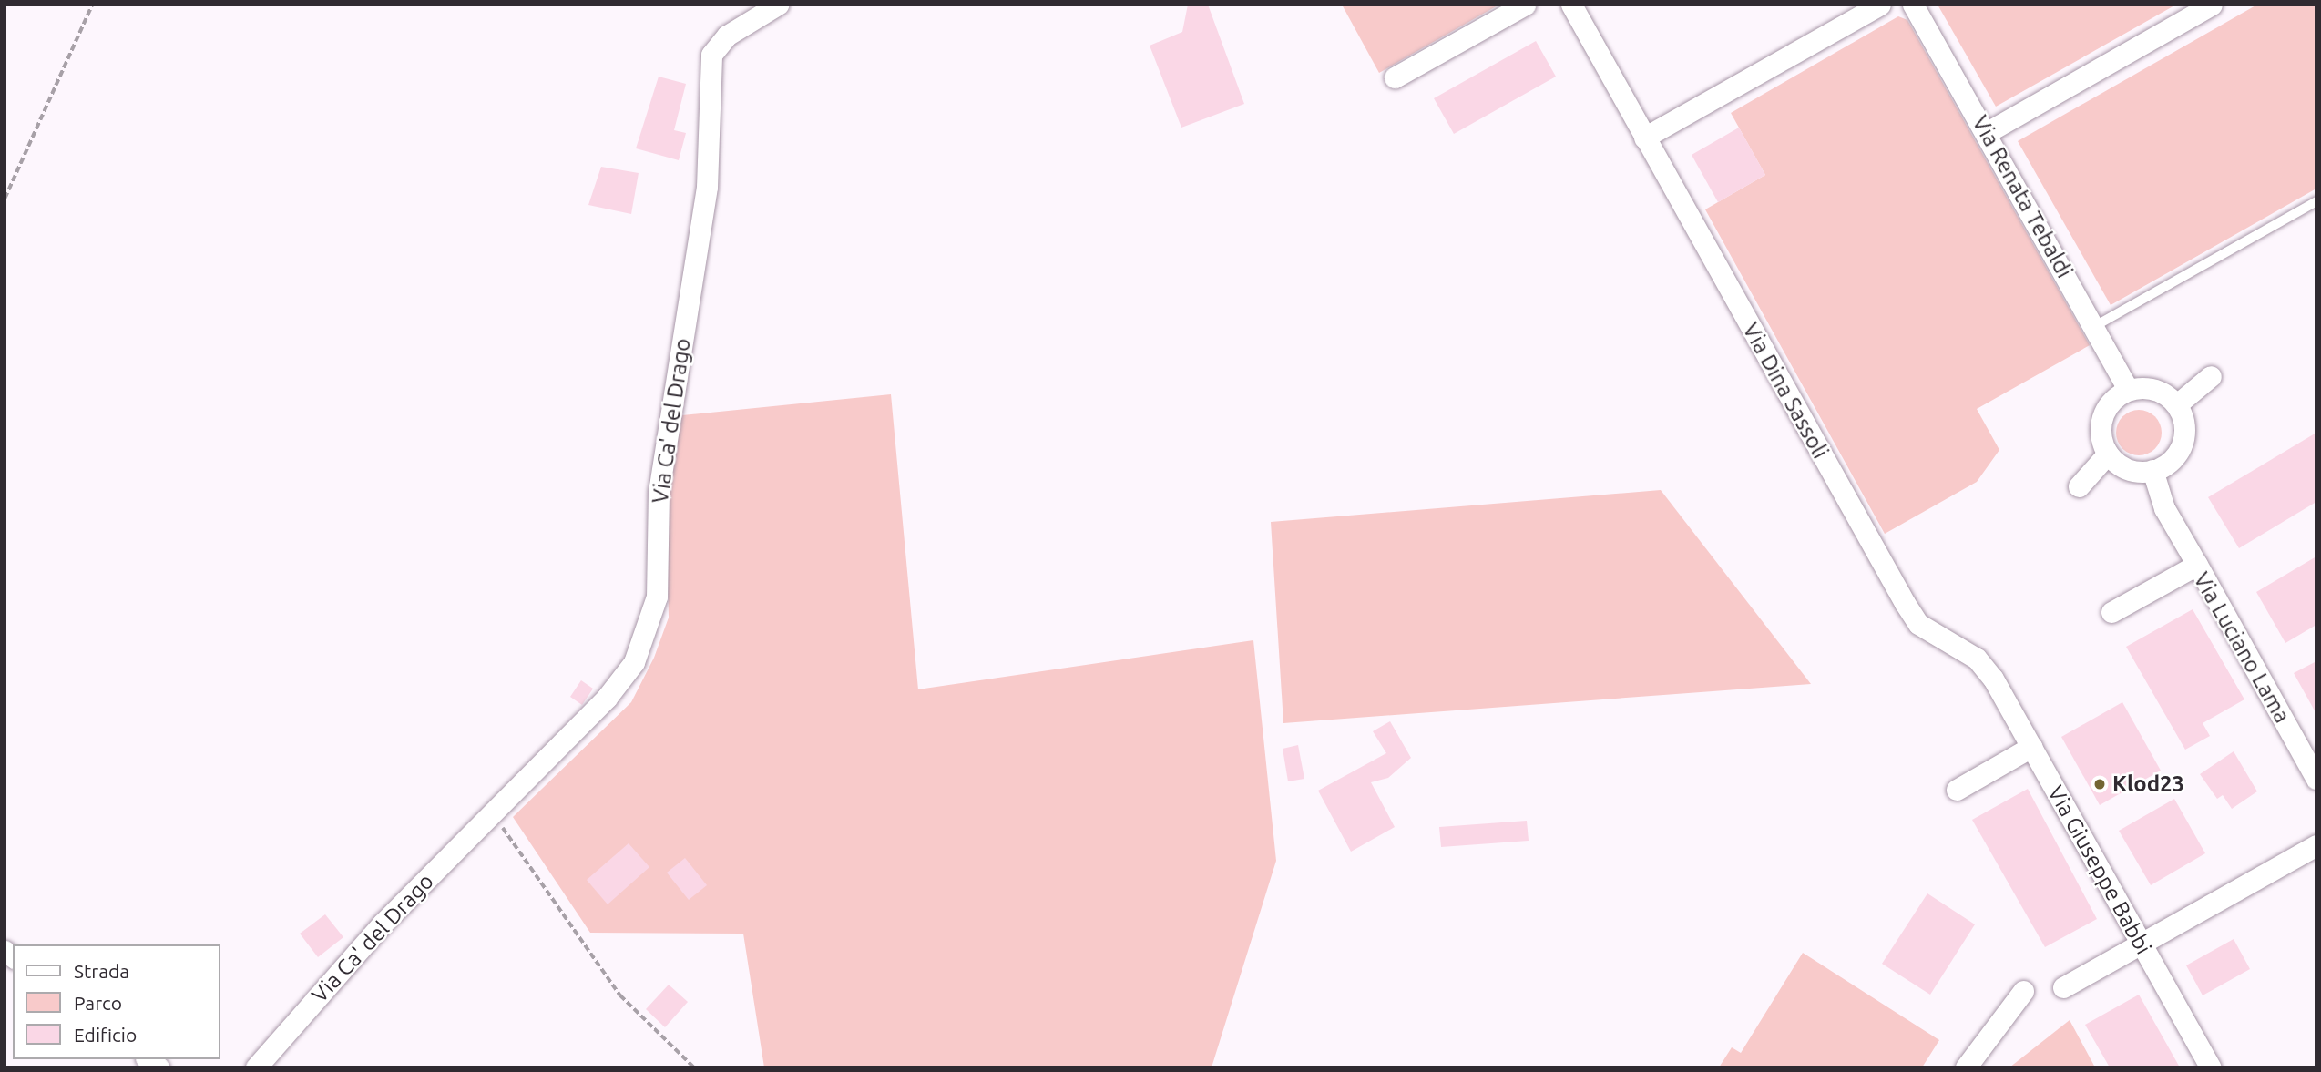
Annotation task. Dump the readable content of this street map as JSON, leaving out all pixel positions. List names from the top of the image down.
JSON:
{
  "streets": {
    "street": [
      "Via Renata Tebaldi",
      "Via Dina Sassoli",
      "Via Ca' del Drago",
      "Via Luciano Lama",
      "Via Giuseppe Babbi"
    ]
  },
  "crossings": [
    ["Via Dina Sassoli", "Via Giuseppe Babbi"]
  ],
  "places": ["Klod23"],
  "legend": ["Strada", "Parco", "Edificio"]
}
